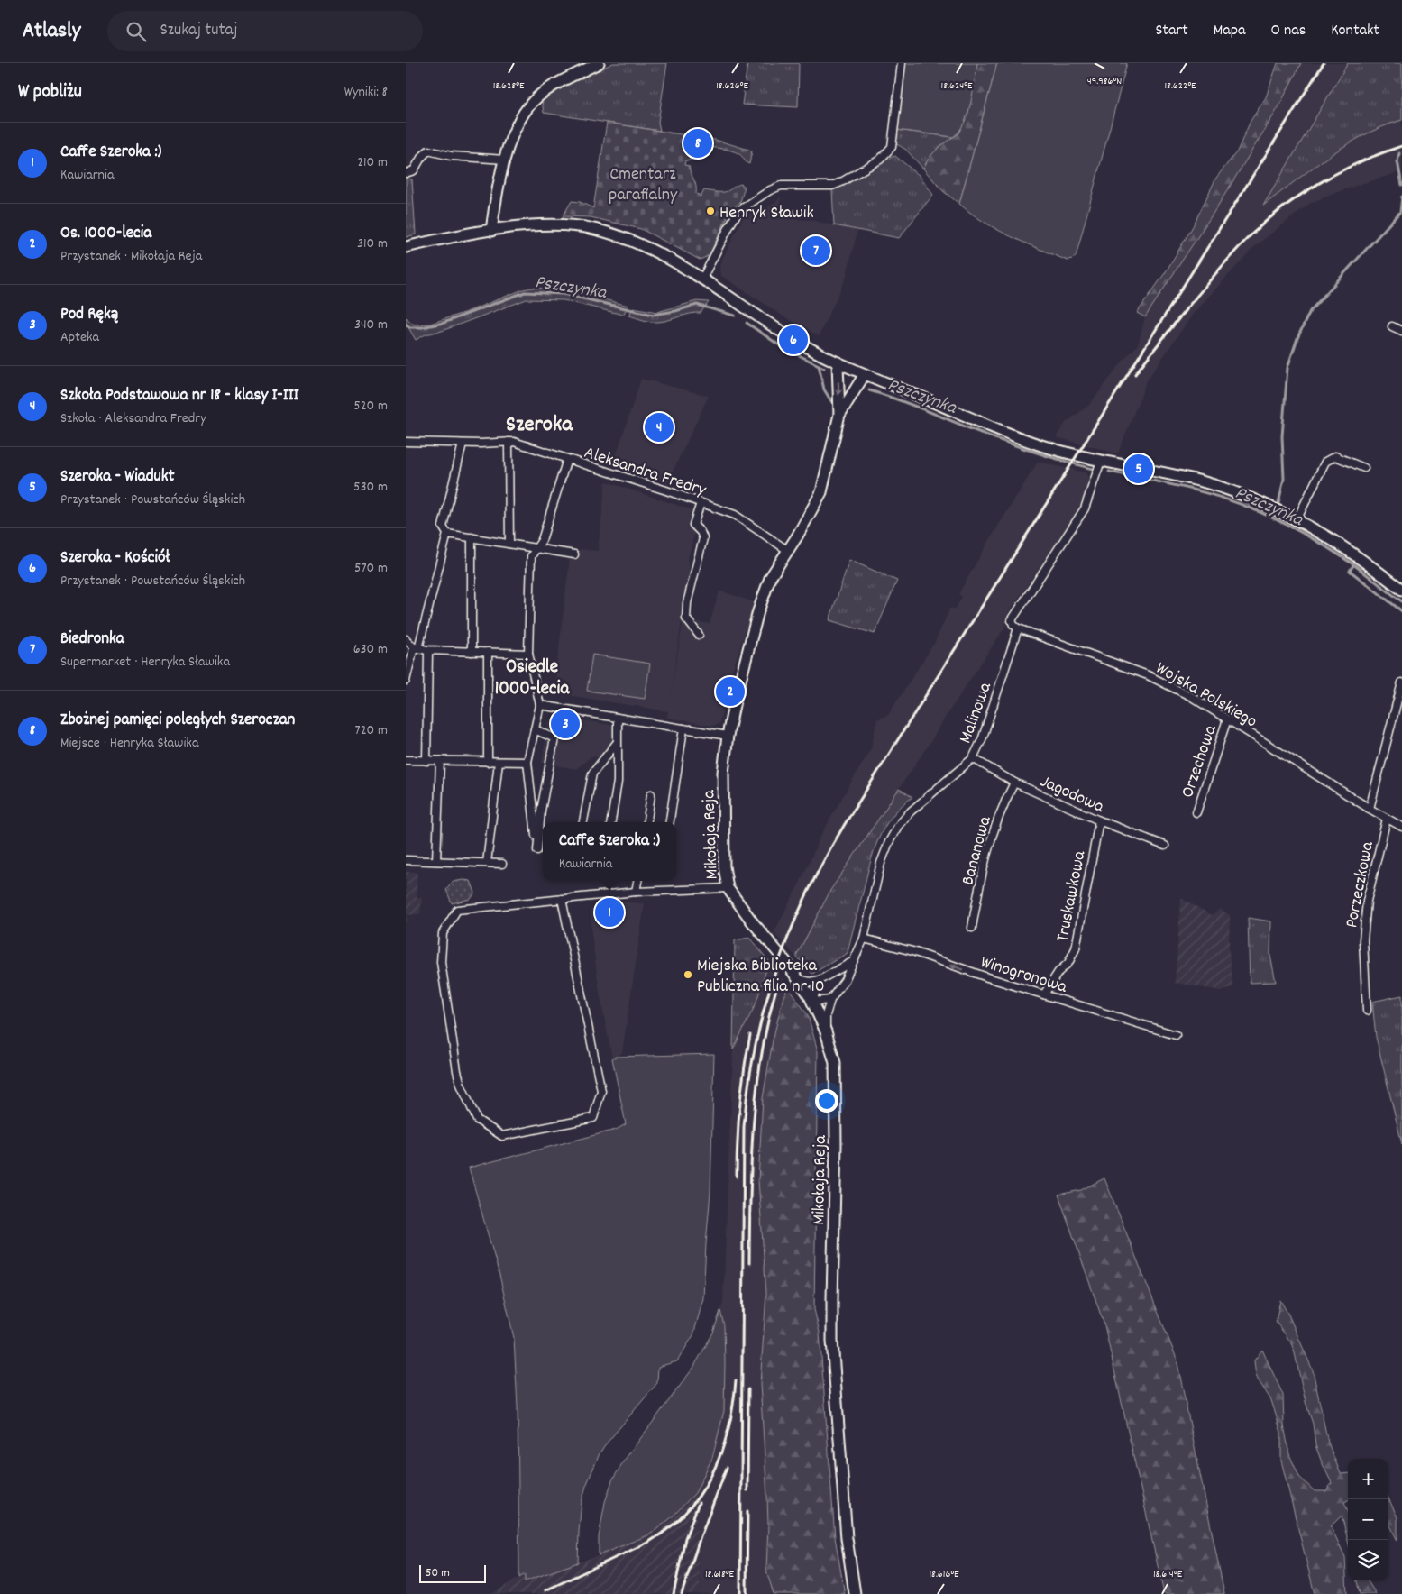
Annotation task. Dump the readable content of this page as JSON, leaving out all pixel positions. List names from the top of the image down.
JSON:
{
  "streets": {
    "street": [
      "Aleksandra Fredry",
      "Wojska Polskiego",
      "Malinowa",
      "Orzechowa",
      "Jagodowa",
      "Mikołaja Reja",
      "Bananowa",
      "Porzeczkowa",
      "Truskawkowa",
      "Winogronowa"
    ]
  },
  "crossings": [
    ["Aleksandra Fredry", "Mikołaja Reja"],
    ["Wojska Polskiego", "Malinowa"],
    ["Wojska Polskiego", "Orzechowa"],
    ["Wojska Polskiego", "Porzeczkowa"],
    ["Malinowa", "Jagodowa"],
    ["Malinowa", "Winogronowa"],
    ["Jagodowa", "Bananowa"],
    ["Jagodowa", "Truskawkowa"],
    ["Truskawkowa", "Winogronowa"]
  ],
  "one_way": ["Winogronowa"],
  "districts": ["Szeroka", "Osiedle 1000-lecia"],
  "water": ["Pszczynka"],
  "parks": ["Cmentarz parafialny"],
  "places": ["Henryk Sławik", "Miejska Biblioteka Publiczna filia nr 10"],
  "scale_bar": "50 m",
  "page": {
    "header": "Atlasly",
    "search": "Szukaj tutaj",
    "nav": [
      "Start",
      "Mapa",
      "O nas",
      "Kontakt"
    ],
    "heading": ["W pobliżu", "Wyniki: 8"],
    "list": [
      {
        "mark": "1",
        "name": "Caffe Szeroka :)",
        "note": "Kawiarnia",
        "value": "210 m"
      },
      {
        "mark": "2",
        "name": "Os. 1000-lecia",
        "note": "Przystanek · Mikołaja Reja",
        "value": "310 m"
      },
      {
        "mark": "3",
        "name": "Pod Ręką",
        "note": "Apteka",
        "value": "340 m"
      },
      {
        "mark": "4",
        "name": "Szkoła Podstawowa nr 18 - klasy I-III",
        "note": "Szkoła · Aleksandra Fredry",
        "value": "520 m"
      },
      {
        "mark": "5",
        "name": "Szeroka - Wiadukt",
        "note": "Przystanek · Powstańców Śląskich",
        "value": "530 m"
      },
      {
        "mark": "6",
        "name": "Szeroka - Kościół",
        "note": "Przystanek · Powstańców Śląskich",
        "value": "570 m"
      },
      {
        "mark": "7",
        "name": "Biedronka",
        "note": "Supermarket · Henryka Sławika",
        "value": "630 m"
      },
      {
        "mark": "8",
        "name": "Zbożnej pamięci poległych Szeroczan",
        "note": "Miejsce · Henryka Sławika",
        "value": "720 m"
      }
    ],
    "pins": [
      "8",
      "7",
      "6",
      "4",
      "5",
      "2",
      "3",
      "1"
    ],
    "popup": ["Caffe Szeroka :)", "Kawiarnia"],
    "map_buttons": ["+", "−"],
    "scale": "50 m"
  },
  "coordinates": [
    "49.986°N",
    "18.624°E",
    "18.622°E",
    "18.628°E",
    "18.626°E",
    "18.618°E",
    "18.616°E",
    "18.614°E"
  ]
}
